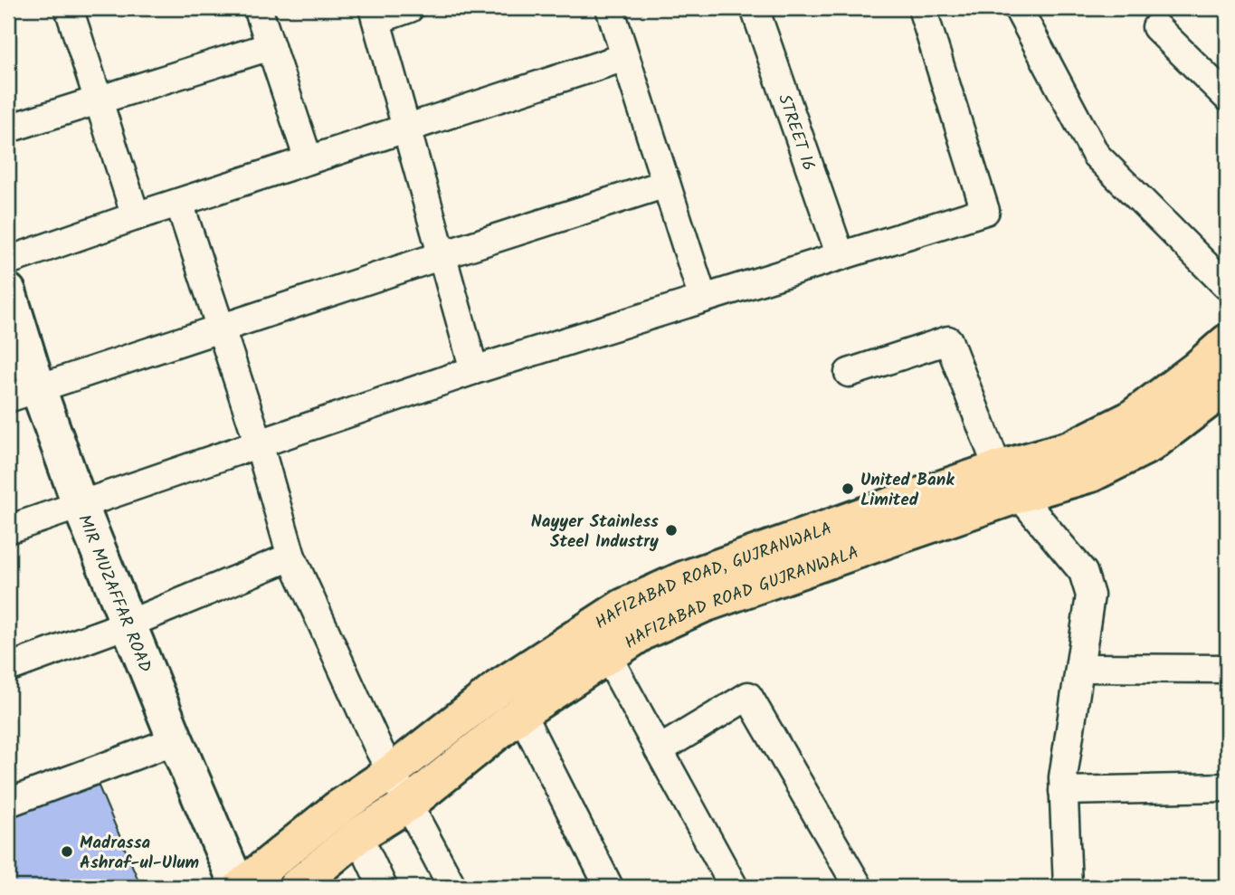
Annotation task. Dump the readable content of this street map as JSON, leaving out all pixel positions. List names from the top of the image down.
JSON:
{
  "streets": {
    "main road": ["HAFIZABAD ROAD, GUJRANWALA", "HAFIZABAD ROAD GUJRANWALA"],
    "street": ["STREET 16", "MIR MUZAFFAR ROAD"]
  },
  "crossings": [
    ["HAFIZABAD ROAD, GUJRANWALA", "MIR MUZAFFAR ROAD"]
  ],
  "places": ["United Bank Limited", "Nayyer Stainless Steel Industry", "Madrassa Ashraf-ul-Ulum"]
}
